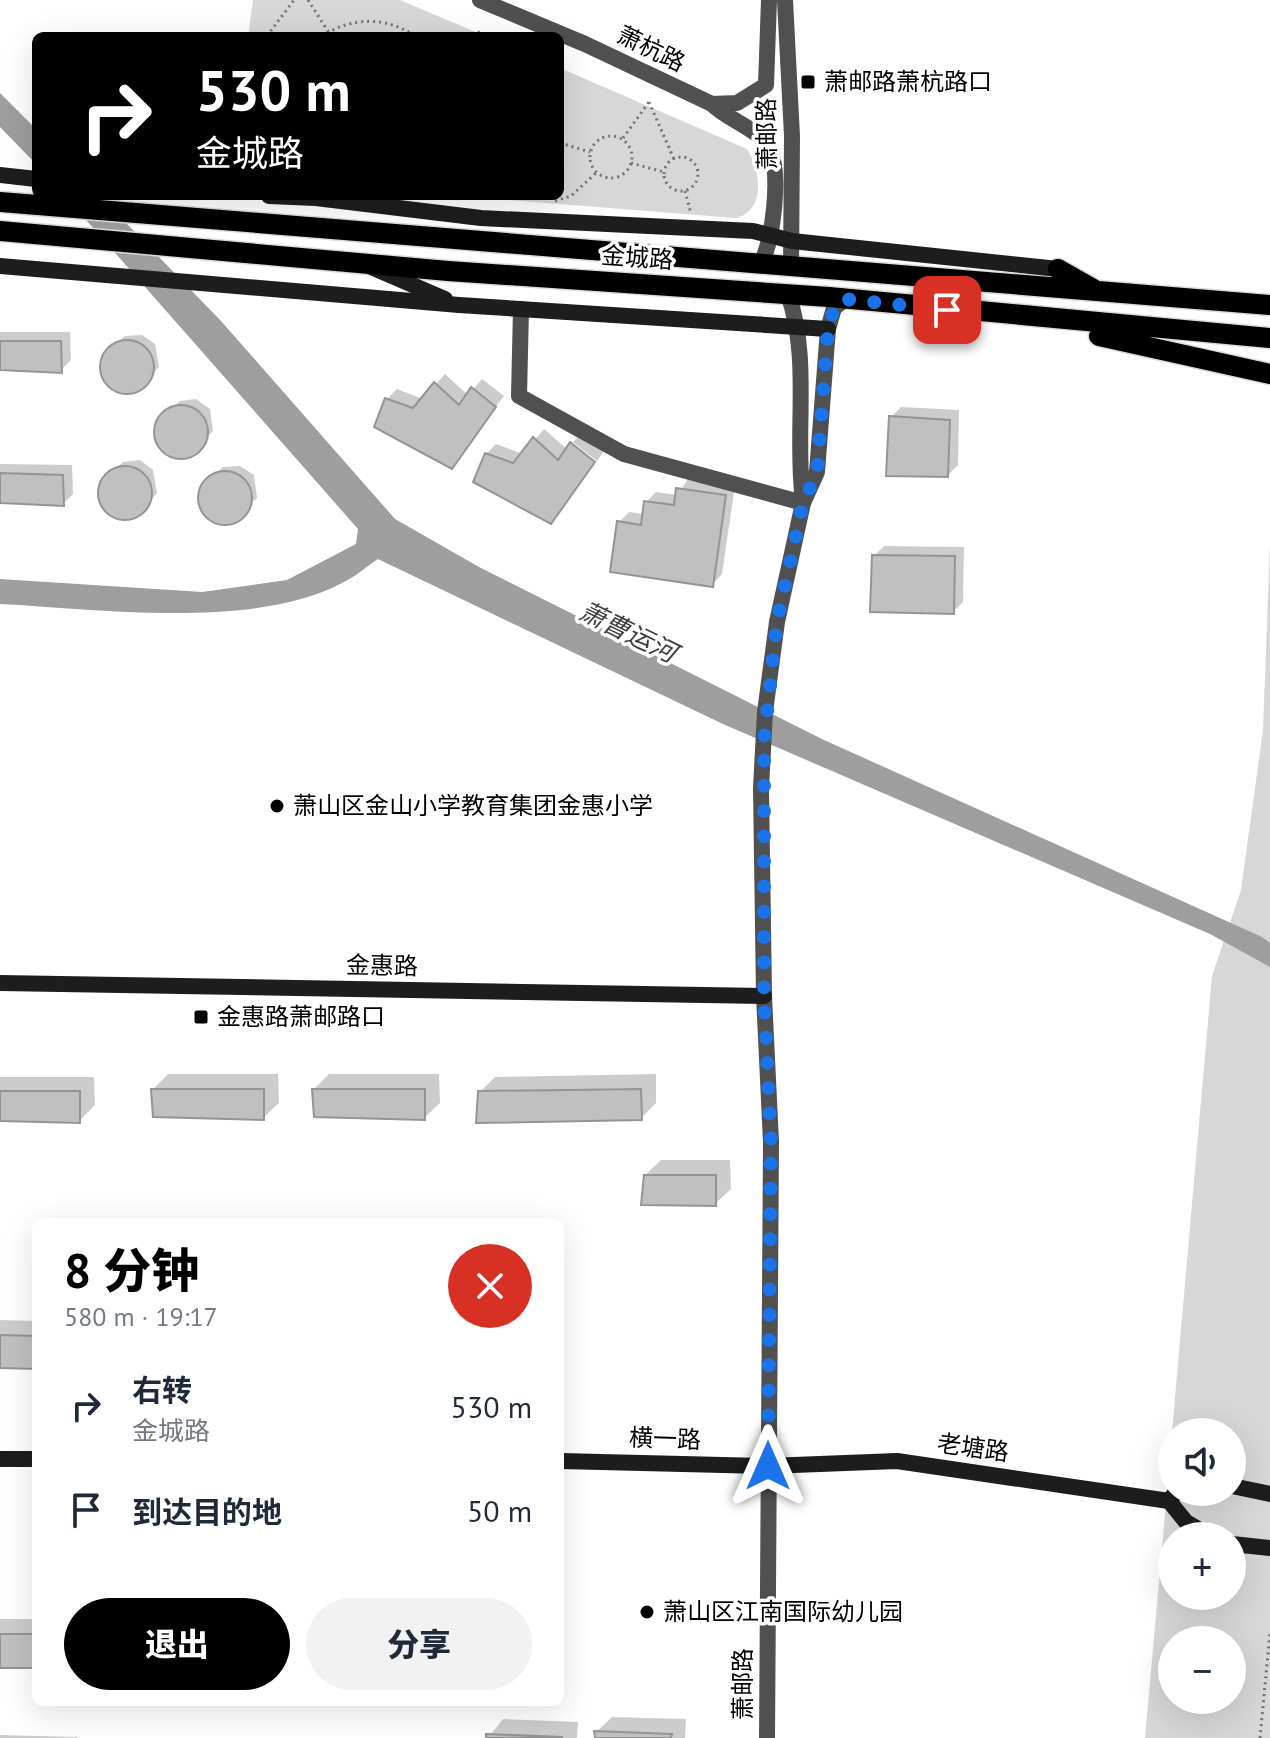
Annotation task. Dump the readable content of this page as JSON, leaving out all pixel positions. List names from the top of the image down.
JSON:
{
  "streets": {
    "main road": [
      "金城路",
      "金惠路",
      "横一路",
      "老塘路"
    ],
    "street": ["萧杭路", "萧邮路"]
  },
  "crossings": [
    ["萧杭路", "金城路"],
    ["萧邮路", "金城路"],
    ["萧邮路", "金惠路"],
    ["萧邮路", "横一路"],
    ["萧邮路", "老塘路"],
    ["横一路", "老塘路"]
  ],
  "water": ["萧曹运河"],
  "places": {
    "transit": ["萧邮路萧杭路口", "金惠路萧邮路口"],
    "other": ["萧山区金山小学教育集团金惠小学", "萧山区江南国际幼儿园"]
  },
  "page": {
    "turn": ["530 m", "金城路"],
    "heading": ["8 分钟", "580 m · 19:17"],
    "list": [
      {
        "name": "右转",
        "note": "金城路",
        "value": "530 m"
      },
      {
        "name": "到达目的地",
        "value": "50 m"
      }
    ],
    "map_buttons": ["+", "−"],
    "buttons": ["退出", "分享"]
  }
}
